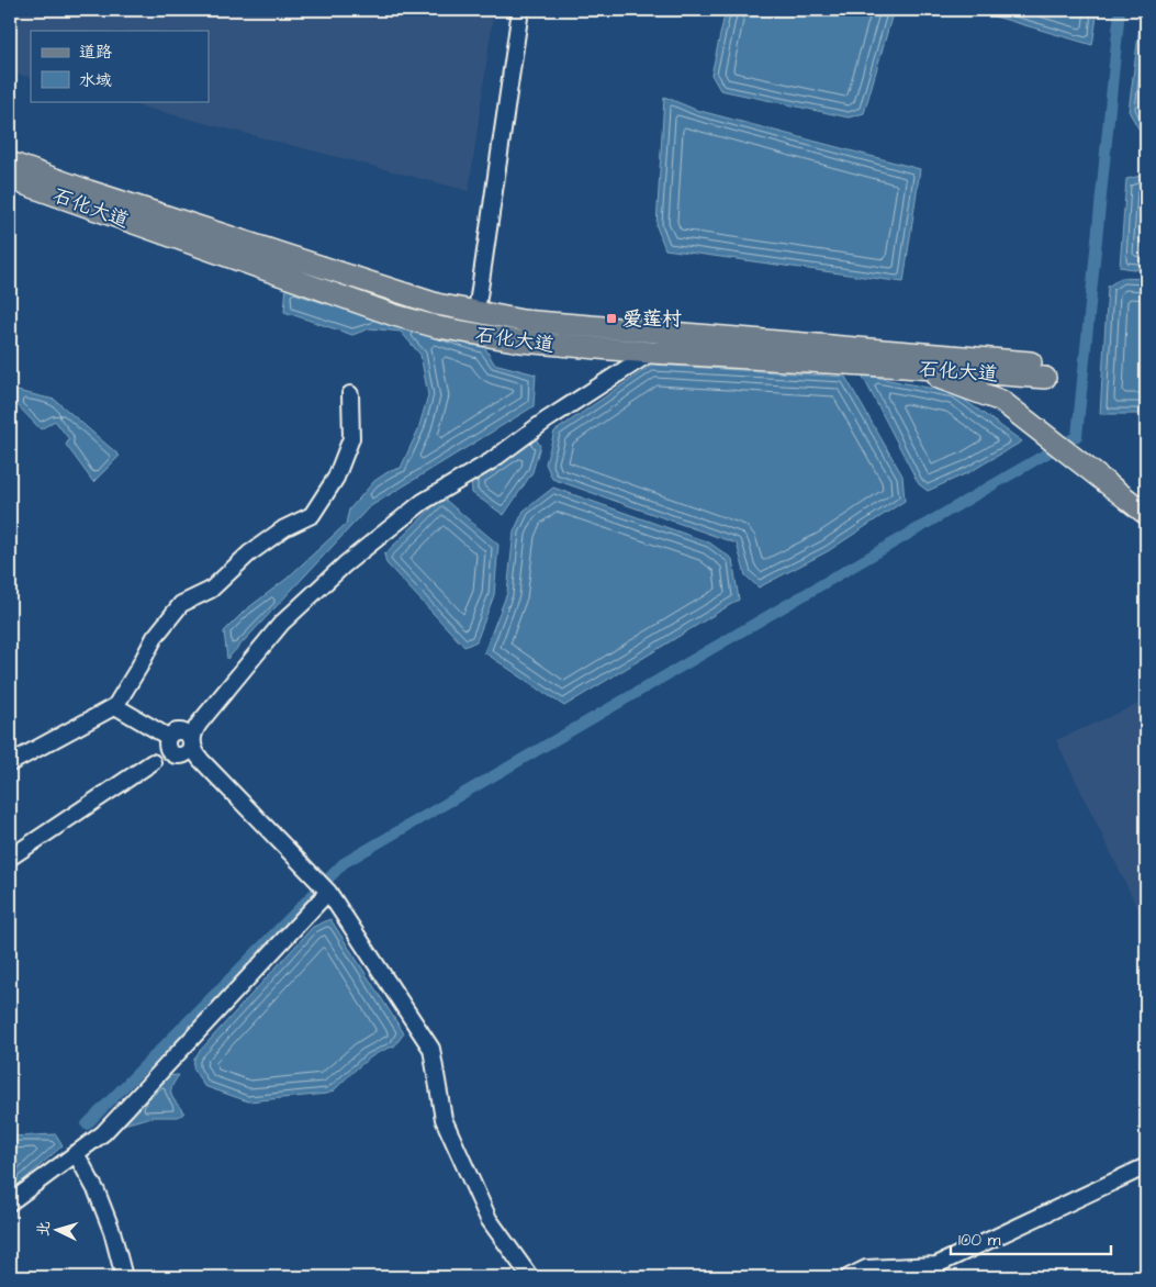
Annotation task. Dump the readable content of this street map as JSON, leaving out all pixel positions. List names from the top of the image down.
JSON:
{
  "streets": {
    "main road": ["石化大道"]
  },
  "places": {
    "transit": ["爱莲村"]
  },
  "legend": ["道路", "水域"],
  "scale_bar": "100 m",
  "north": "left"
}
